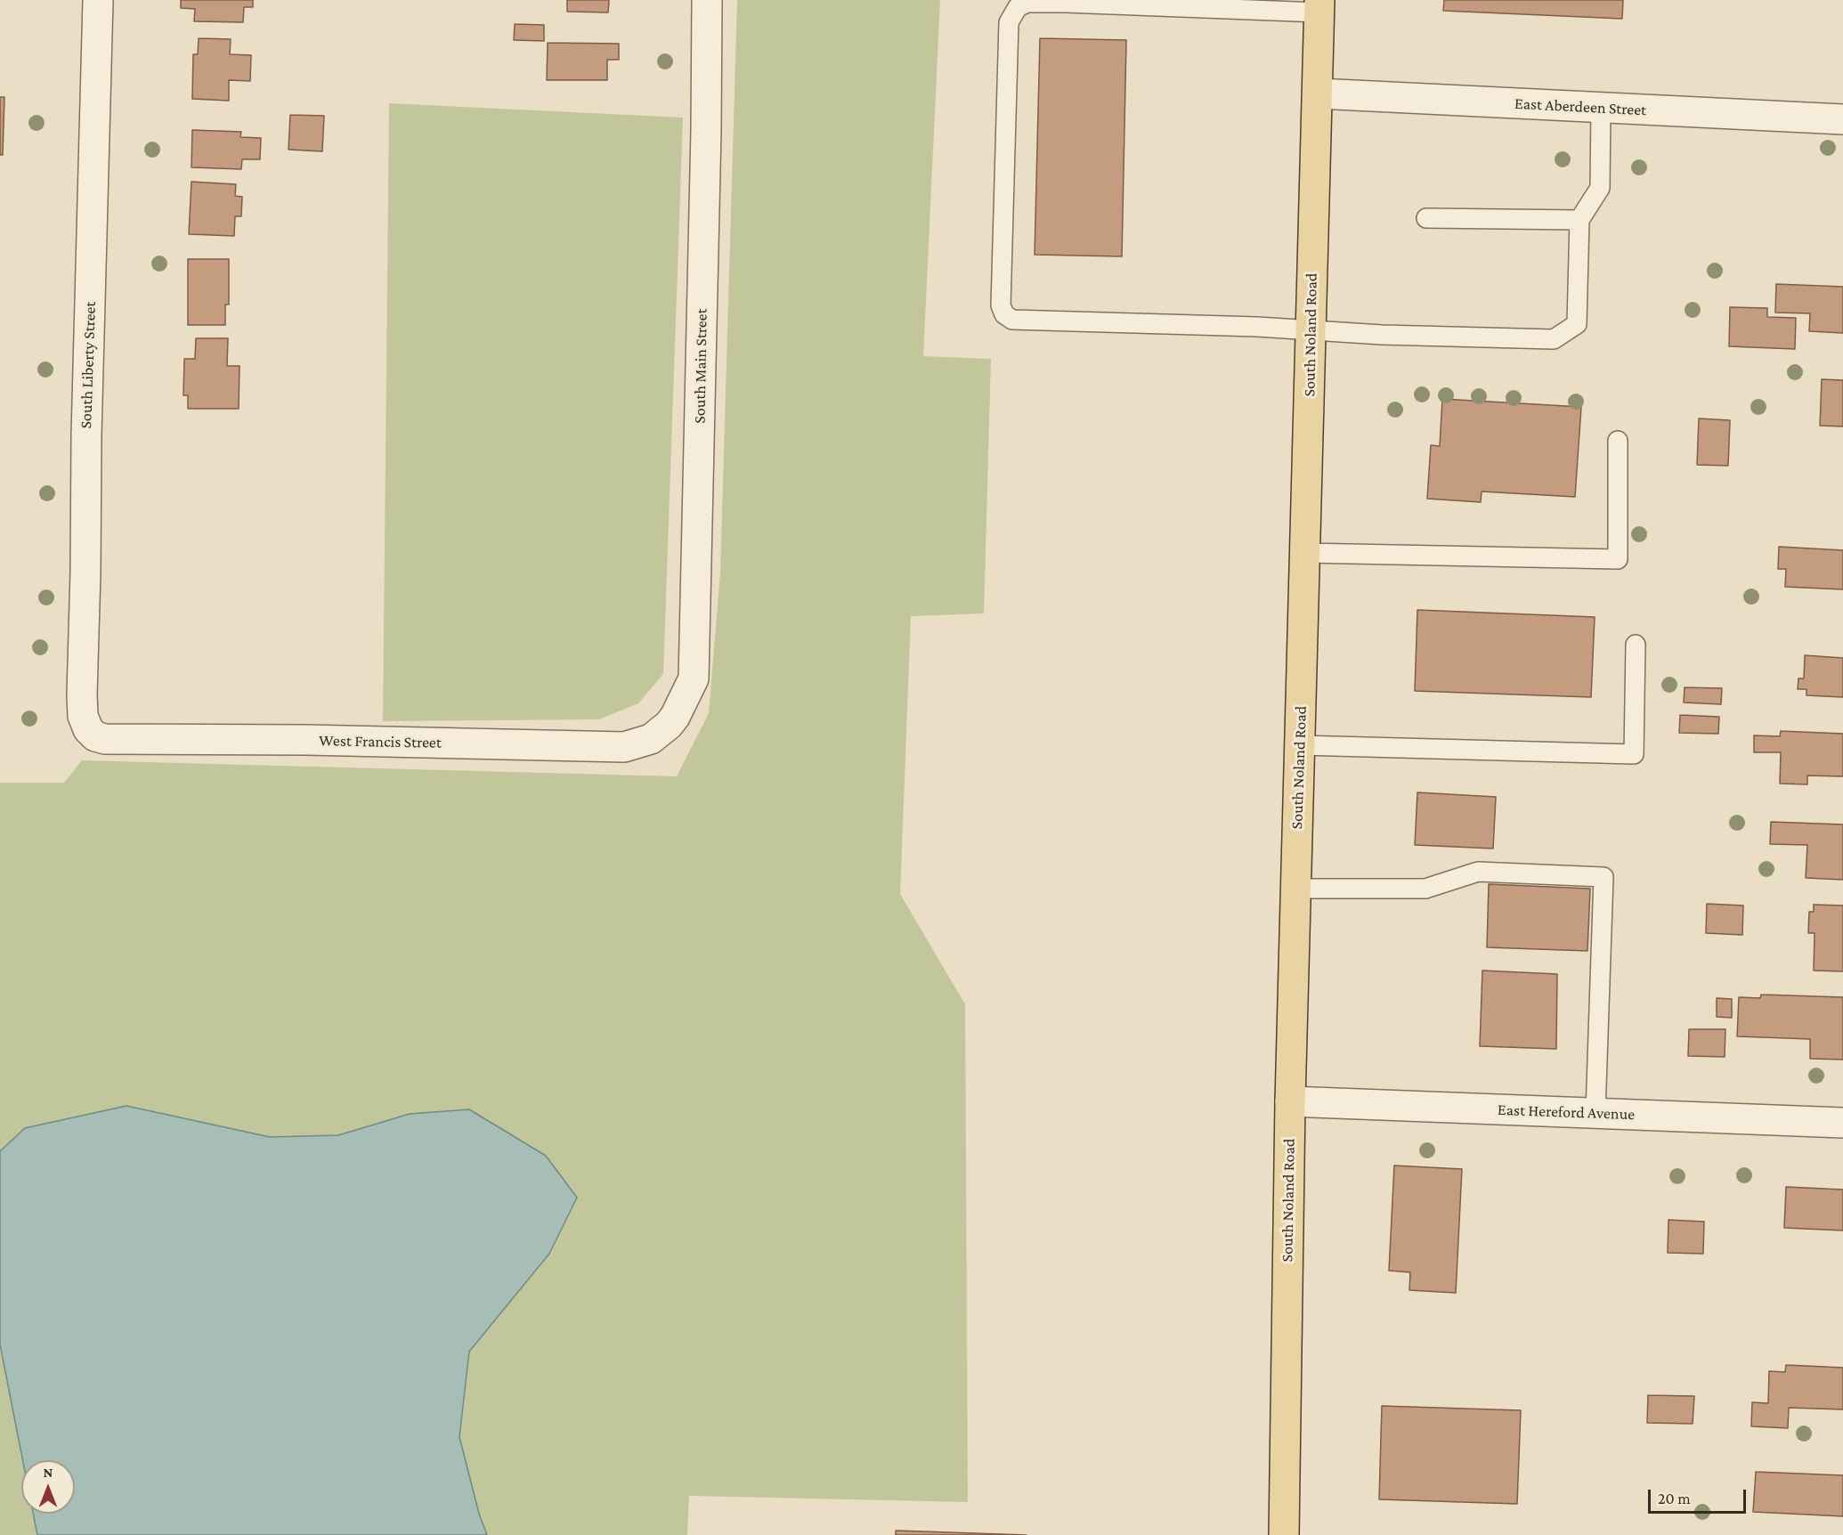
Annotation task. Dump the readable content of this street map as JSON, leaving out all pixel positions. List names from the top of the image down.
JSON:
{
  "streets": {
    "main road": ["South Noland Road"],
    "street": [
      "East Aberdeen Street",
      "South Liberty Street",
      "South Main Street",
      "West Francis Street",
      "East Hereford Avenue"
    ]
  },
  "crossings": [
    ["East Aberdeen Street", "South Noland Road"],
    ["South Noland Road", "East Hereford Avenue"],
    ["South Liberty Street", "West Francis Street"],
    ["South Main Street", "West Francis Street"]
  ],
  "scale_bar": "20 m",
  "north": "top"
}
